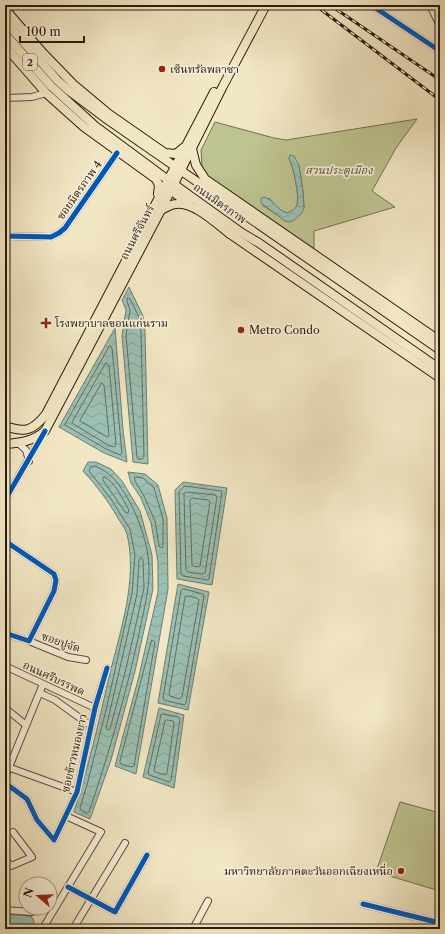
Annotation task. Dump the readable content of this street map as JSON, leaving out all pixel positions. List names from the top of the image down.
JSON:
{
  "streets": {
    "main road": ["2", "ถนนมิตรภาพ", "ถนนศรีจันทร์"],
    "street": [
      "ซอยมิตรภาพ 4",
      "ซอยปูจัด",
      "ถนนศรีบรรพด",
      "ซอยข้าวหมองยาว"
    ]
  },
  "crossings": [
    ["ถนนมิตรภาพ", "ถนนศรีจันทร์"],
    ["ถนนศรีบรรพด", "ซอยข้าวหมองยาว"]
  ],
  "parks": ["สวนประตูเมือง"],
  "places": {
    "other": ["เซ็นทรัลพลาซา", "Metro Condo", "มหาวิทยาลัยภาคตะวันออกเฉียงเหนี่อ"],
    "health": ["โรงพยาบาลขอนแก่นราม"]
  },
  "scale_bar": "100 m",
  "north": "left"
}
